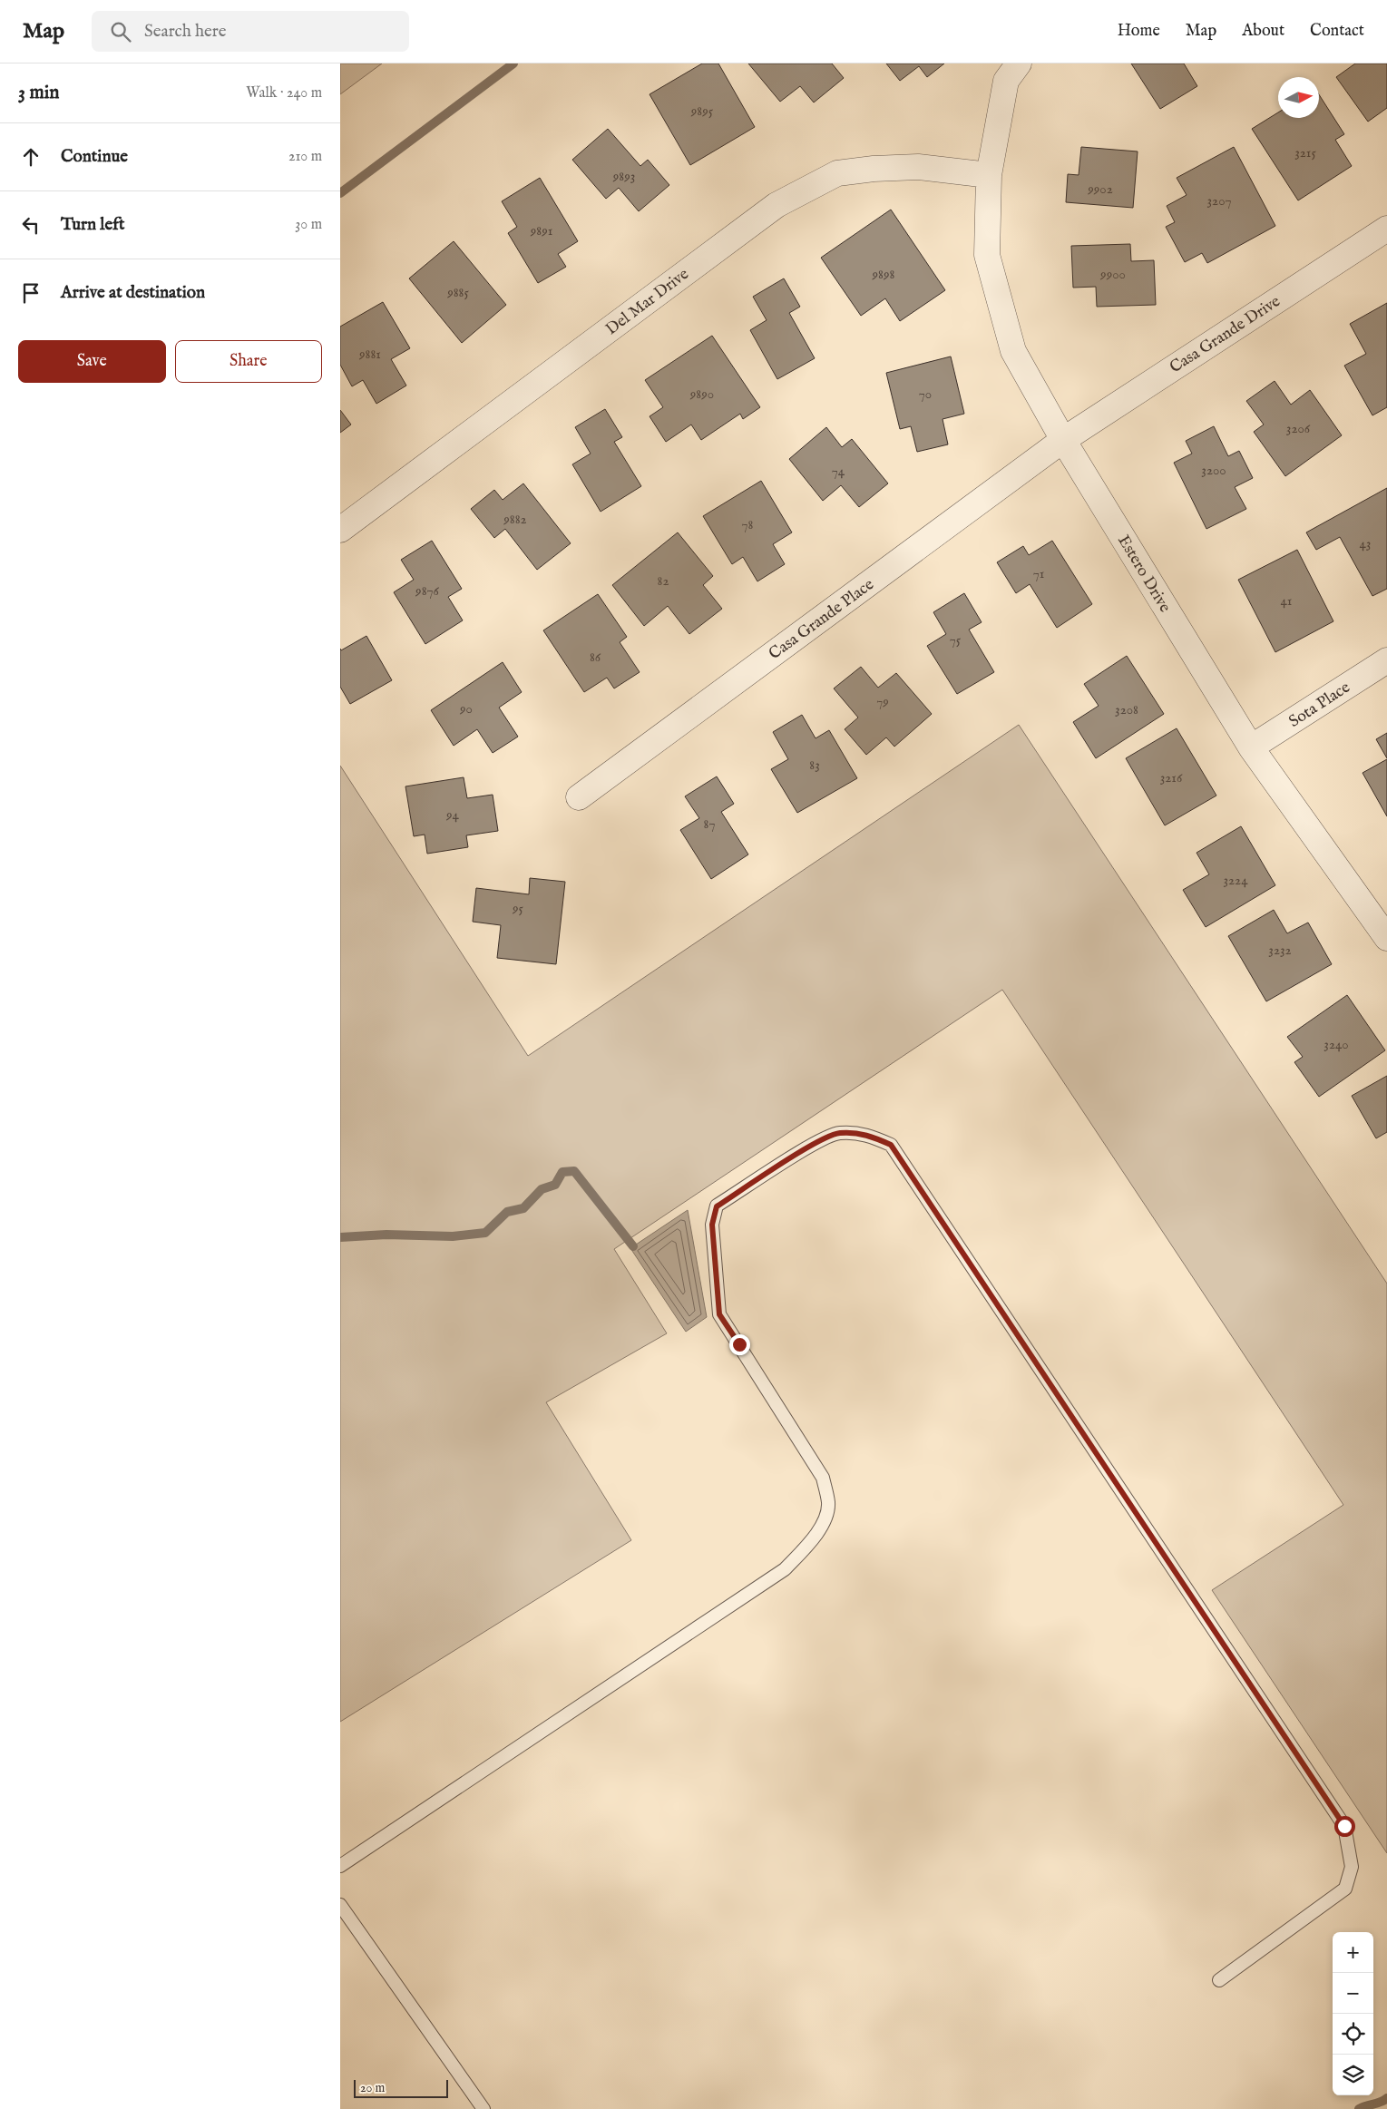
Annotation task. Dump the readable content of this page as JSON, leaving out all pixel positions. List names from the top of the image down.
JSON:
{
  "streets": {
    "street": [
      "Del Mar Drive",
      "Casa Grande Drive",
      "Estero Drive",
      "Casa Grande Place",
      "Sota Place"
    ]
  },
  "crossings": [
    ["Del Mar Drive", "Estero Drive"],
    ["Casa Grande Drive", "Estero Drive"],
    ["Casa Grande Drive", "Casa Grande Place"],
    ["Estero Drive", "Casa Grande Place"],
    ["Estero Drive", "Sota Place"]
  ],
  "house_numbers": [
    "9895",
    "3215",
    "9893",
    "9902",
    "3207",
    "9891",
    "9898",
    "9900",
    "9885",
    "9881",
    "9890",
    "70",
    "3206",
    "3200",
    "74",
    "9882",
    "78",
    "43",
    "71",
    "82",
    "9876",
    "41",
    "75",
    "86",
    "79",
    "90",
    "3208",
    "83",
    "3216",
    "94",
    "87",
    "3224",
    "95",
    "3232",
    "3240"
  ],
  "scale_bar": "20 m",
  "north": "right",
  "page": {
    "header": "Map",
    "search": "Search here",
    "nav": [
      "Home",
      "Map",
      "About",
      "Contact"
    ],
    "heading": ["3 min", "Walk · 240 m"],
    "list": [
      ["Continue", "210 m"],
      ["Turn left", "30 m"],
      "Arrive at destination"
    ],
    "buttons": ["Save", "Share"],
    "map_buttons": ["+", "−"],
    "scale": "20 m"
  }
}
